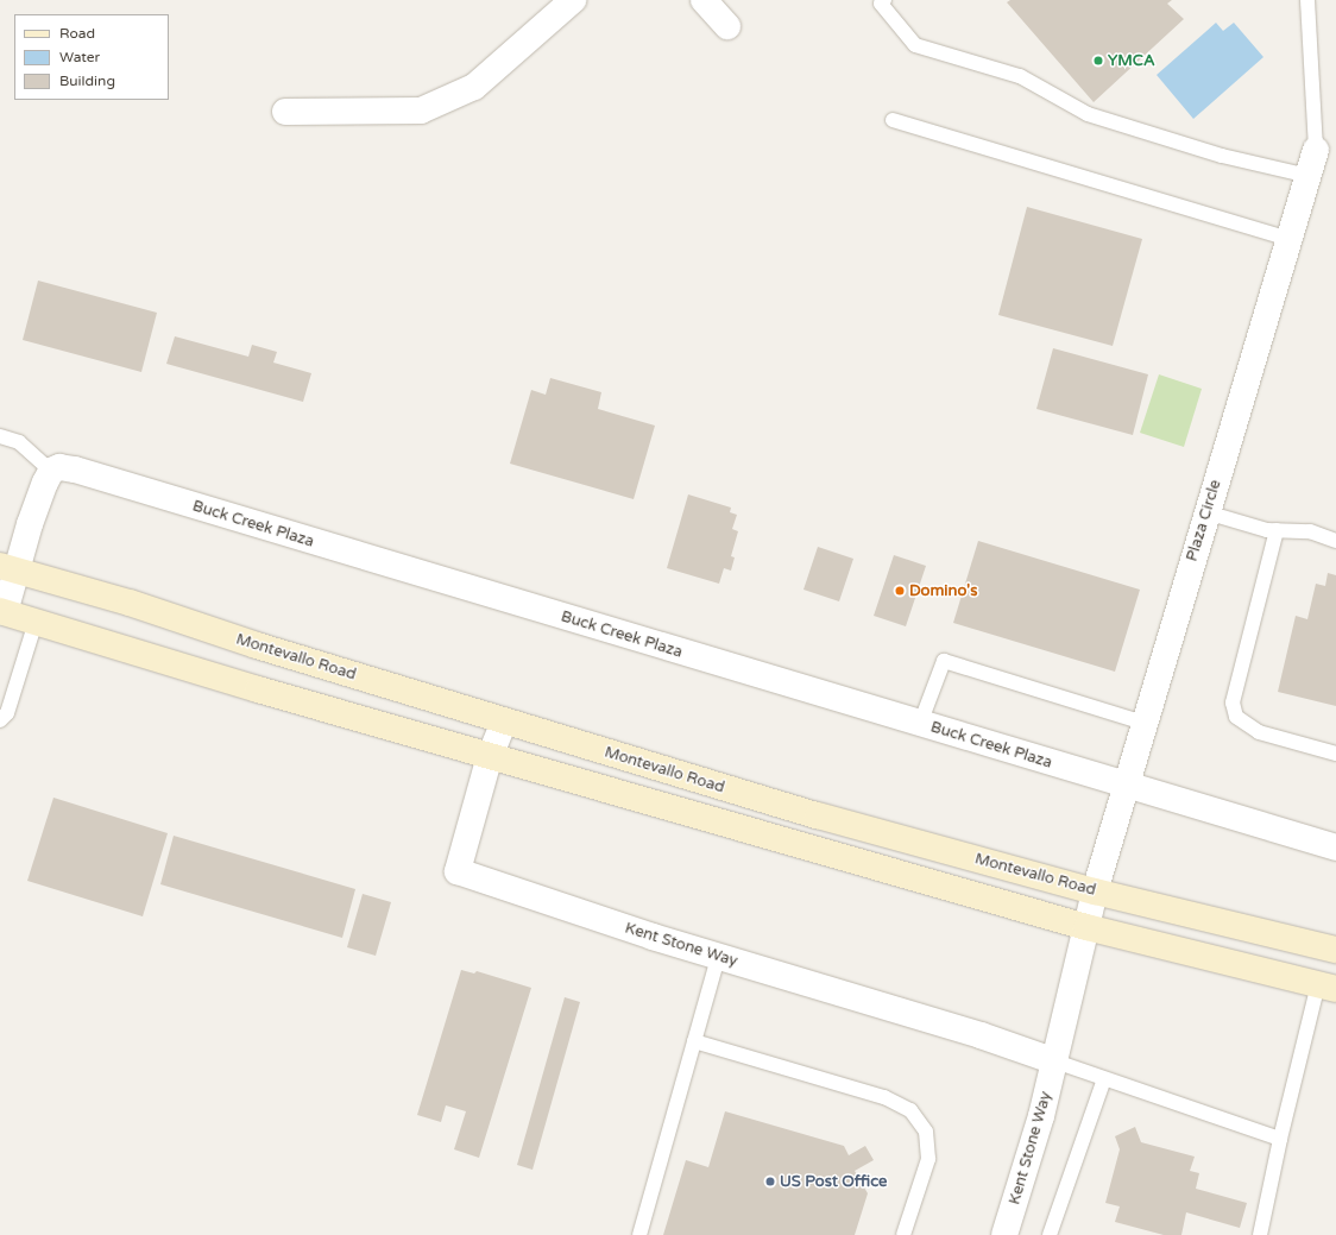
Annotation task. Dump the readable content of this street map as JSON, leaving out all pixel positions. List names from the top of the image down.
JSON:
{
  "streets": {
    "main road": ["Montevallo Road"],
    "street": ["Plaza Circle", "Buck Creek Plaza", "Kent Stone Way"]
  },
  "crossings": [
    ["Plaza Circle", "Buck Creek Plaza"],
    ["Plaza Circle", "Montevallo Road"],
    ["Plaza Circle", "Kent Stone Way"],
    ["Montevallo Road", "Kent Stone Way"]
  ],
  "places": ["YMCA", "Domino's", "US Post Office"],
  "legend": ["Road", "Water", "Building"]
}
